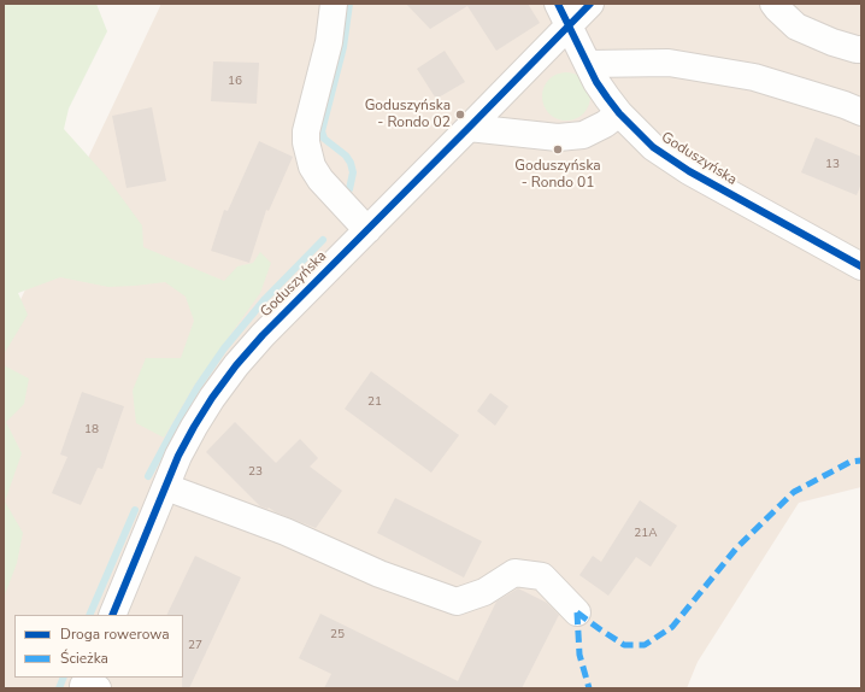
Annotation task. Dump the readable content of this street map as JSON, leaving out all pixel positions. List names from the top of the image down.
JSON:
{
  "streets": {
    "street": ["Goduszyńska"]
  },
  "places": ["Goduszyńska - Rondo 02", "Goduszyńska - Rondo 01"],
  "house_numbers": [
    "16",
    "13",
    "21",
    "18",
    "23",
    "21A",
    "25",
    "27"
  ],
  "legend": ["Droga rowerowa", "Ścieżka"]
}
